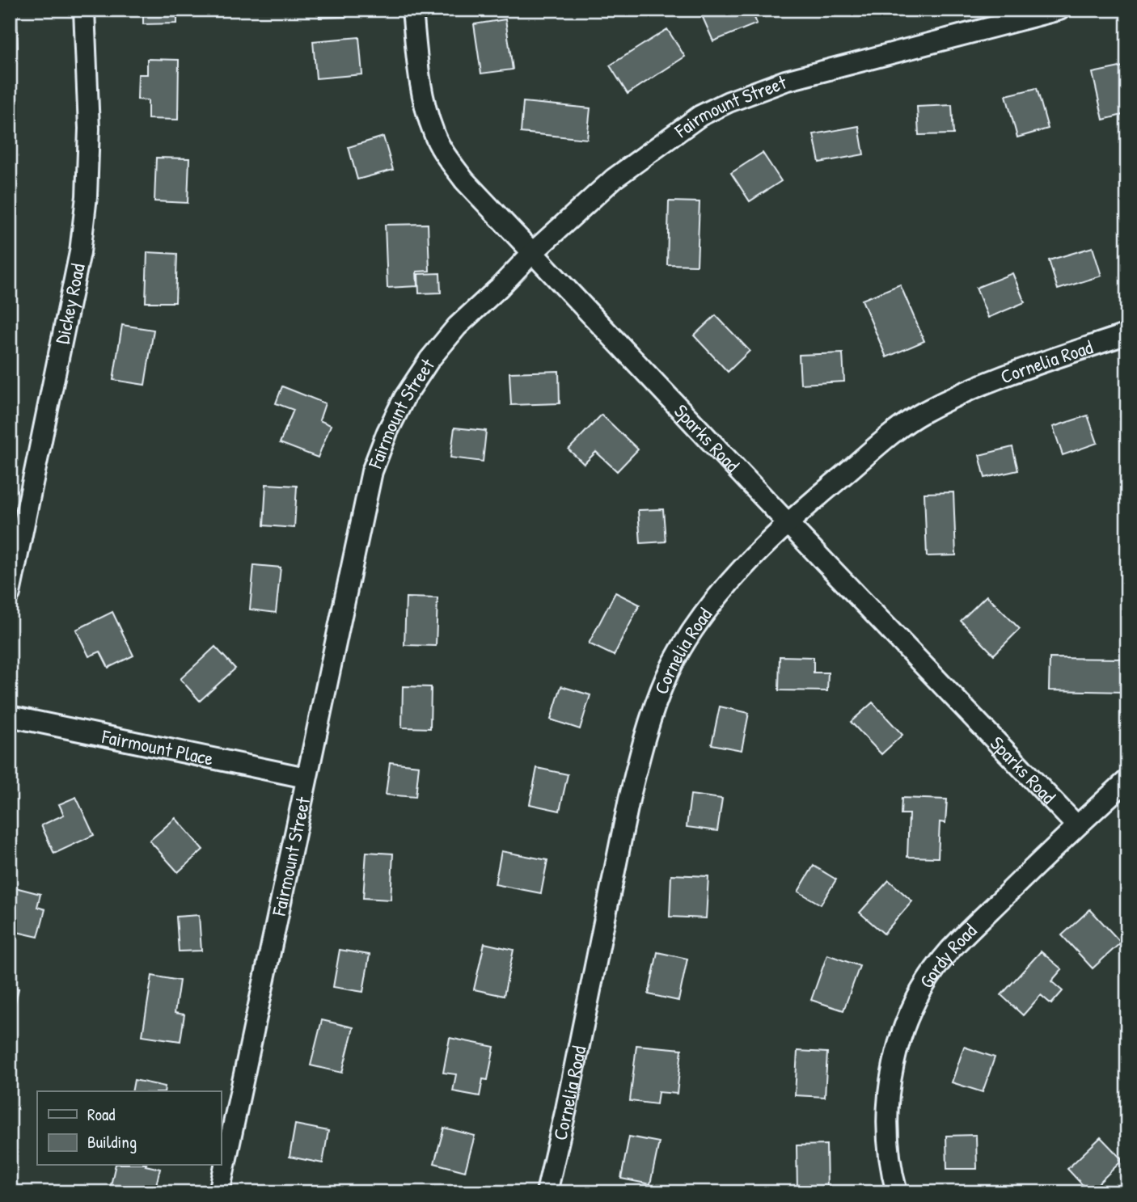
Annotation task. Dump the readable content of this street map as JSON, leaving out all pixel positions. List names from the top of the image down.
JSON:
{
  "streets": {
    "street": [
      "Fairmount Street",
      "Dickey Road",
      "Cornelia Road",
      "Sparks Road",
      "Fairmount Place",
      "Gordy Road"
    ]
  },
  "crossings": [
    ["Fairmount Street", "Sparks Road"],
    ["Fairmount Street", "Fairmount Place"],
    ["Cornelia Road", "Sparks Road"],
    ["Sparks Road", "Gordy Road"]
  ],
  "legend": ["Road", "Building"]
}
